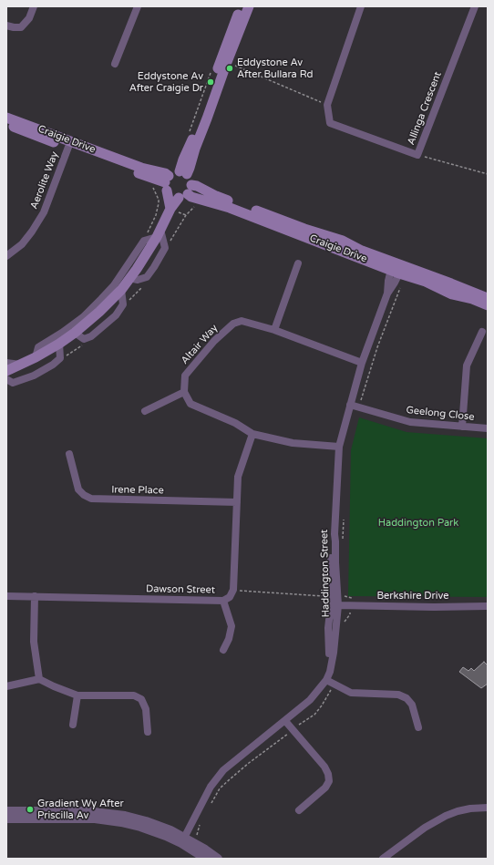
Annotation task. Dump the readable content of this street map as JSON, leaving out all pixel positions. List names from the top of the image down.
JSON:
{
  "streets": {
    "main road": ["Craigie Drive"],
    "street": [
      "Allinga Crescent",
      "Aerolite Way",
      "Altair Way",
      "Geelong Close",
      "Irene Place",
      "Haddington Street",
      "Dawson Street",
      "Berkshire Drive"
    ]
  },
  "crossings": [
    ["Craigie Drive", "Aerolite Way"],
    ["Craigie Drive", "Haddington Street"],
    ["Altair Way", "Haddington Street"],
    ["Geelong Close", "Haddington Street"],
    ["Haddington Street", "Berkshire Drive"]
  ],
  "parks": ["Haddington Park"],
  "places": ["Eddystone Av After Bullara Rd", "Eddystone Av After Craigie Dr", "Gradient Wy After Priscilla Av"]
}
